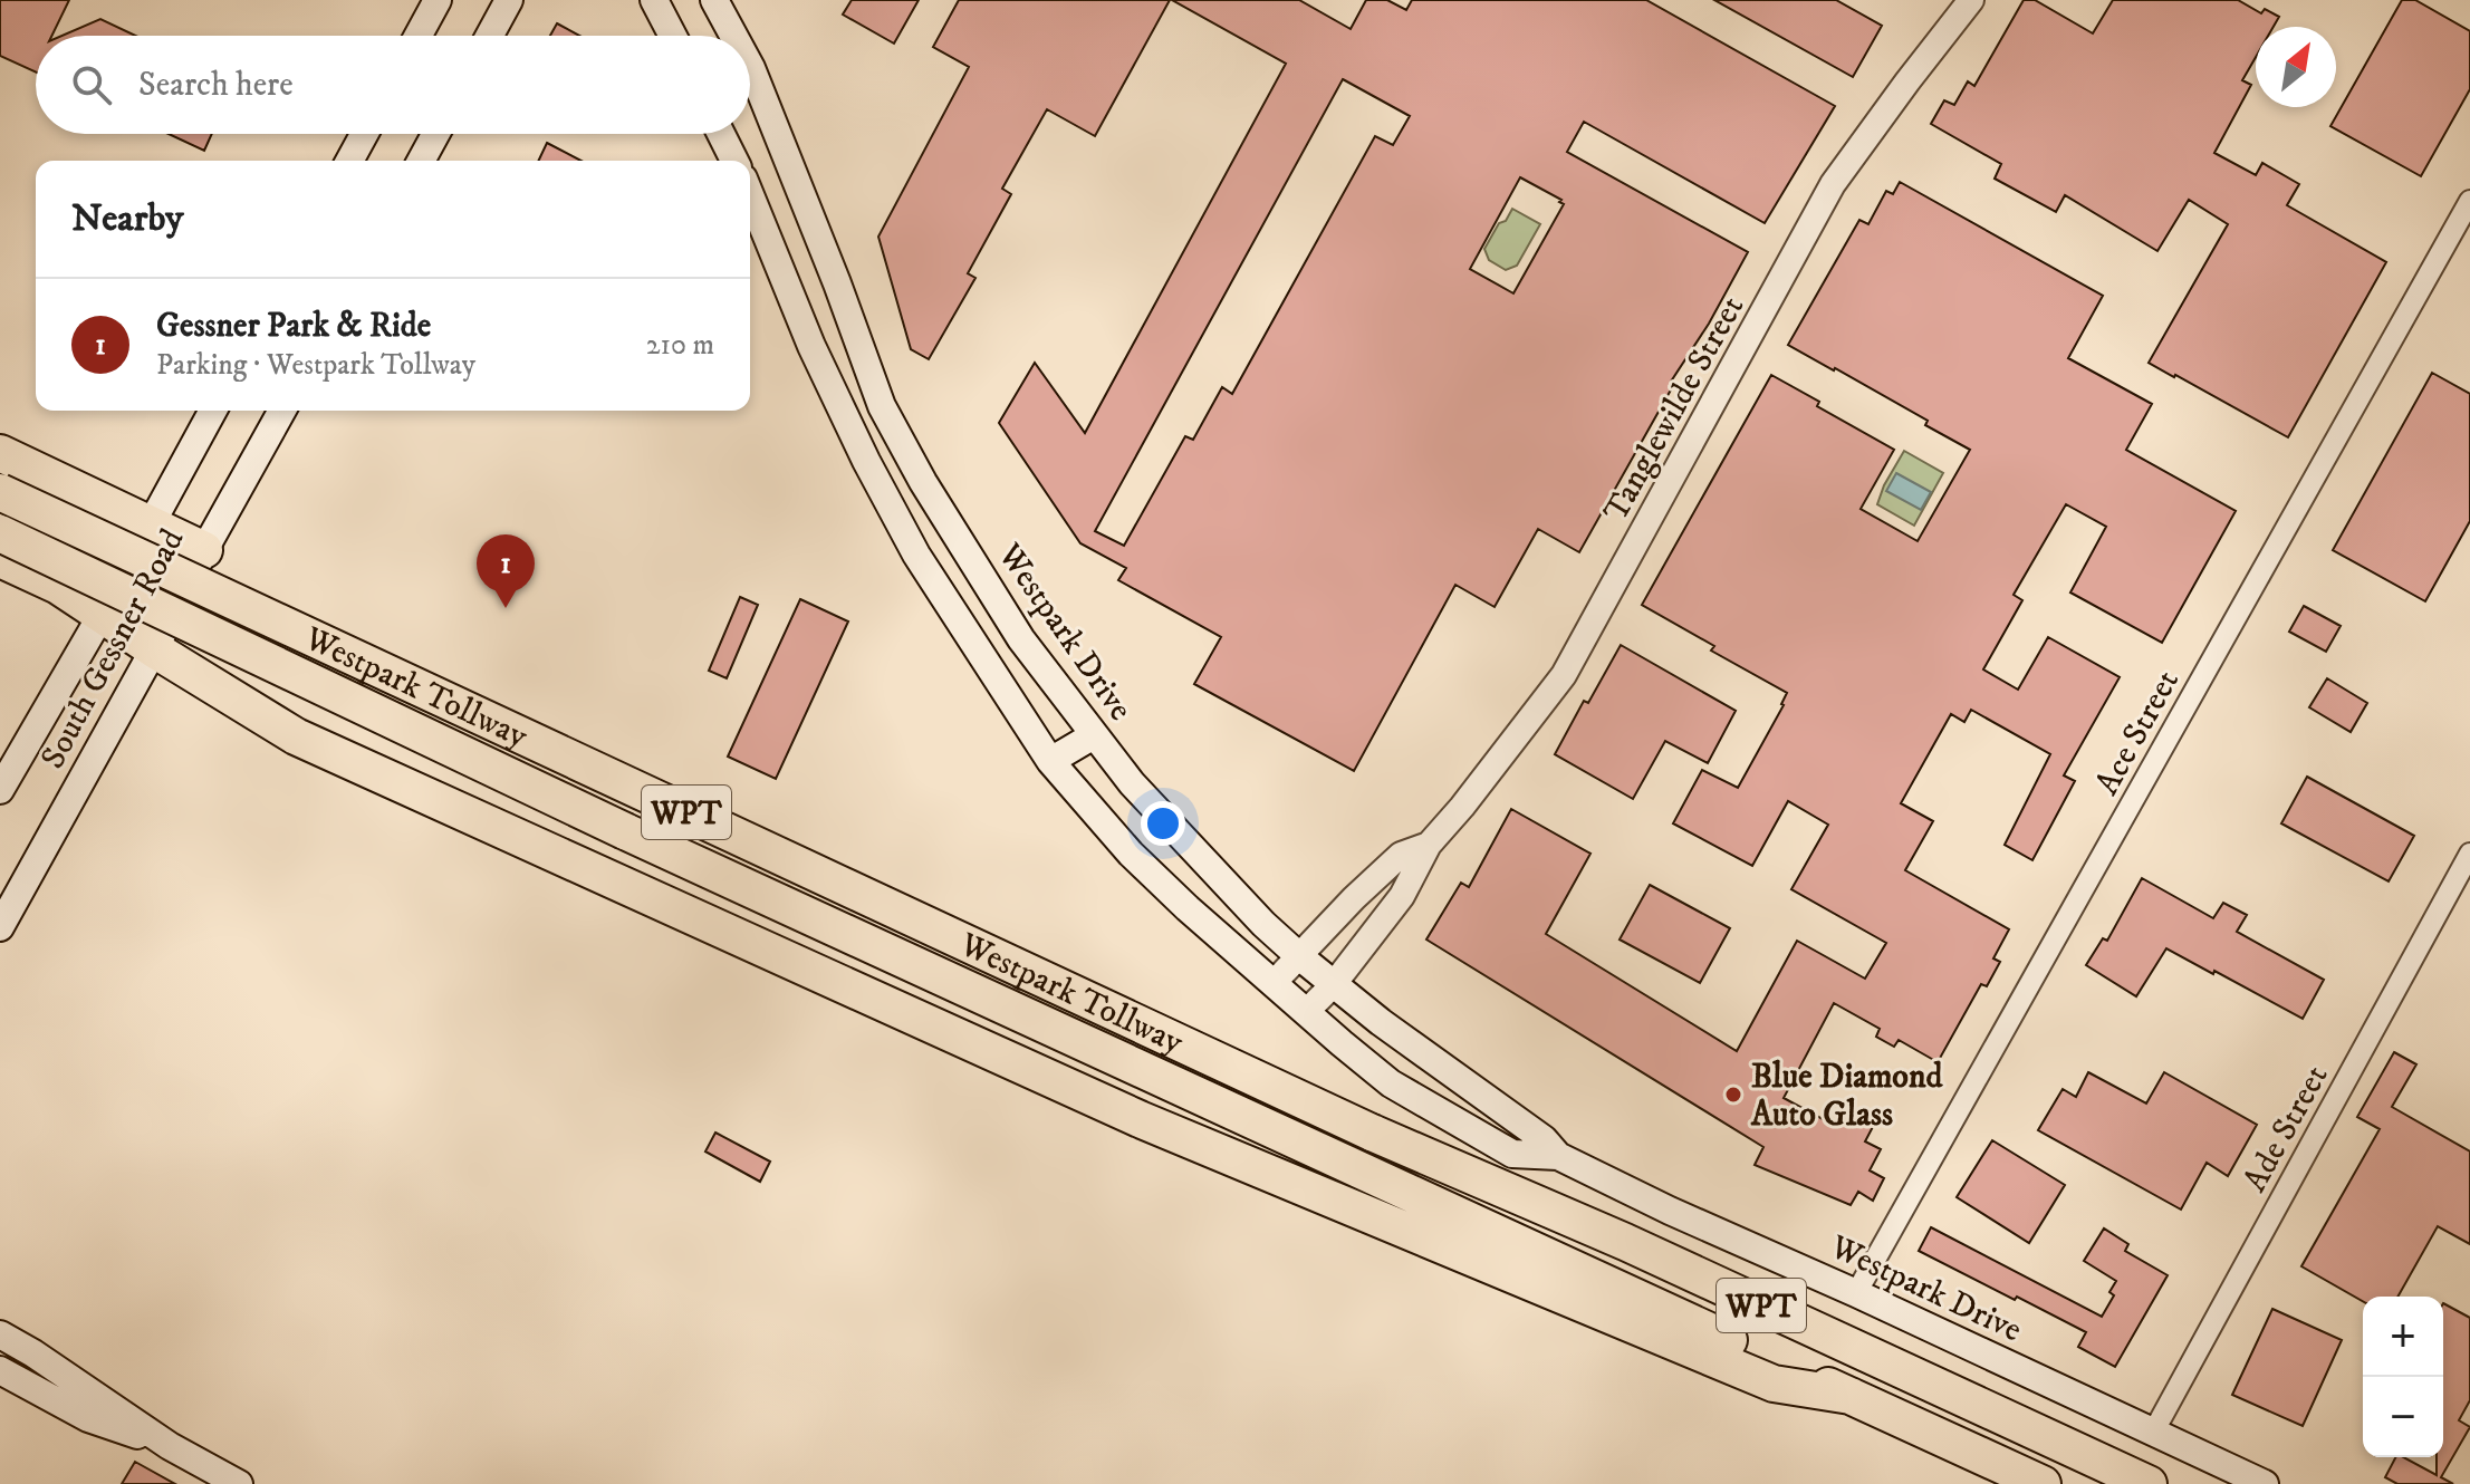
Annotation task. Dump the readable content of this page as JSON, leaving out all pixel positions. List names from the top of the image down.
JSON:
{
  "streets": {
    "highway": ["Westpark Tollway", "WPT"],
    "main road": ["Westpark Drive", "South Gessner Road"],
    "street": ["Tanglewilde Street", "Ace Street", "Ade Street"]
  },
  "crossings": [
    ["Tanglewilde Street", "Westpark Drive"],
    ["Westpark Drive", "Ace Street"],
    ["Westpark Drive", "Ade Street"]
  ],
  "places": ["Blue Diamond Auto Glass"],
  "north": "top right",
  "page": {
    "search": "Search here",
    "heading": "Nearby",
    "list": [
      {
        "mark": "1",
        "name": "Gessner Park & Ride",
        "note": "Parking · Westpark Tollway",
        "value": "210 m"
      }
    ],
    "pins": "1",
    "map_buttons": ["+", "−"]
  }
}
